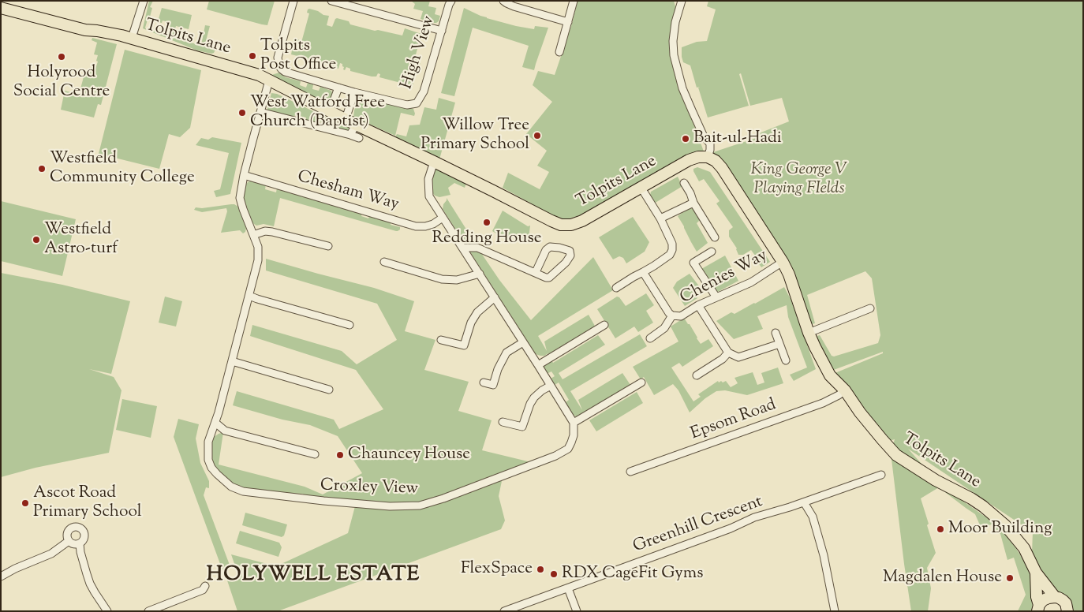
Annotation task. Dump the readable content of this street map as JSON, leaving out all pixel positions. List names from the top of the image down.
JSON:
{
  "streets": {
    "main road": ["Tolpits Lane"],
    "street": [
      "High View",
      "Chesham Way",
      "Chenies Way",
      "Epsom Road",
      "Croxley View",
      "Greenhill Crescent"
    ]
  },
  "crossings": [
    ["Tolpits Lane", "Chenies Way"],
    ["Tolpits Lane", "Epsom Road"],
    ["Tolpits Lane", "Croxley View"],
    ["Chesham Way", "Croxley View"]
  ],
  "districts": ["HOLYWELL ESTATE"],
  "parks": ["King George V Playing FIelds"],
  "places": [
    "Tolpits Post Office",
    "Holyrood Social Centre",
    "West Watford Free Church (Baptist)",
    "Willow Tree Primary School",
    "Bait-ul-Hadi",
    "Westfield Community College",
    "Redding House",
    "Westfield Astro-turf",
    "Chauncey House",
    "Ascot Road Primary School",
    "Moor Building",
    "FlexSpace",
    "RDX CageFit Gyms",
    "Magdalen House"
  ]
}
